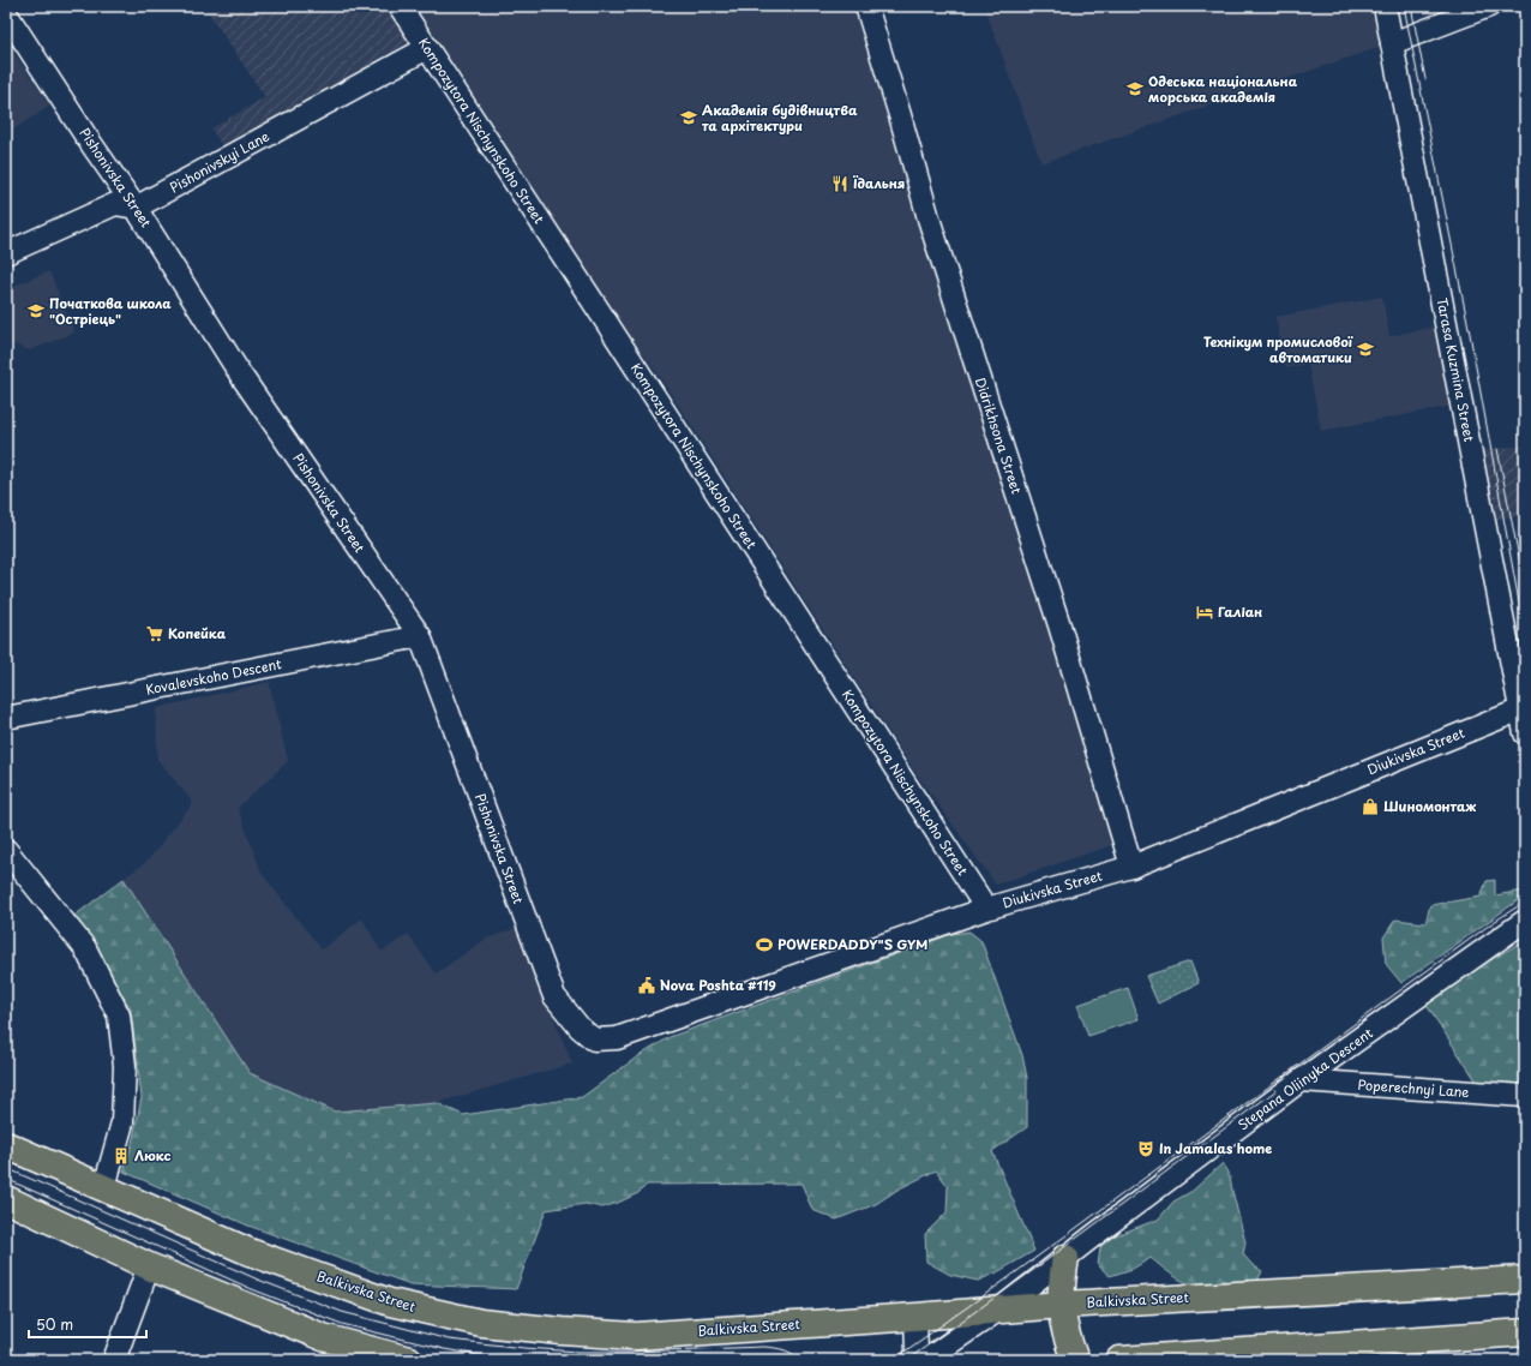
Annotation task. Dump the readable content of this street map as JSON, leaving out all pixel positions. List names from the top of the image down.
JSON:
{
  "streets": {
    "main road": ["Balkivska Street"],
    "street": [
      "Kompozytora Nischynskoho Street",
      "Pishonivskyi Lane",
      "Pishonivska Street",
      "Tarasa Kuzmina Street",
      "Didrikhsona Street",
      "Kovalevskoho Descent",
      "Diukivska Street",
      "Stepana Oliinyka Descent",
      "Poperechnyi Lane"
    ]
  },
  "crossings": [
    ["Kompozytora Nischynskoho Street", "Pishonivskyi Lane"],
    ["Kompozytora Nischynskoho Street", "Diukivska Street"],
    ["Pishonivskyi Lane", "Pishonivska Street"],
    ["Pishonivska Street", "Kovalevskoho Descent"],
    ["Pishonivska Street", "Diukivska Street"],
    ["Tarasa Kuzmina Street", "Diukivska Street"],
    ["Didrikhsona Street", "Diukivska Street"],
    ["Stepana Oliinyka Descent", "Poperechnyi Lane"],
    ["Stepana Oliinyka Descent", "Balkivska Street"]
  ],
  "places": {
    "school or university": [
      "Одеська національна морська академія",
      "Академія будівництва та архітектури",
      "Початкова школа \"Остріець\"",
      "Технікум промислової автоматики"
    ],
    "restaurant": ["Їдальня"],
    "hotel": ["Галіан"],
    "supermarket": ["Копейка"],
    "shop": ["Шиномонтаж"],
    "sports": ["POWERDADDY\"S GYM"],
    "public building": ["Nova Poshta #119"],
    "theatre": ["In Jamalas home"],
    "building": ["Люкс"]
  },
  "scale_bar": "50 m"
}
